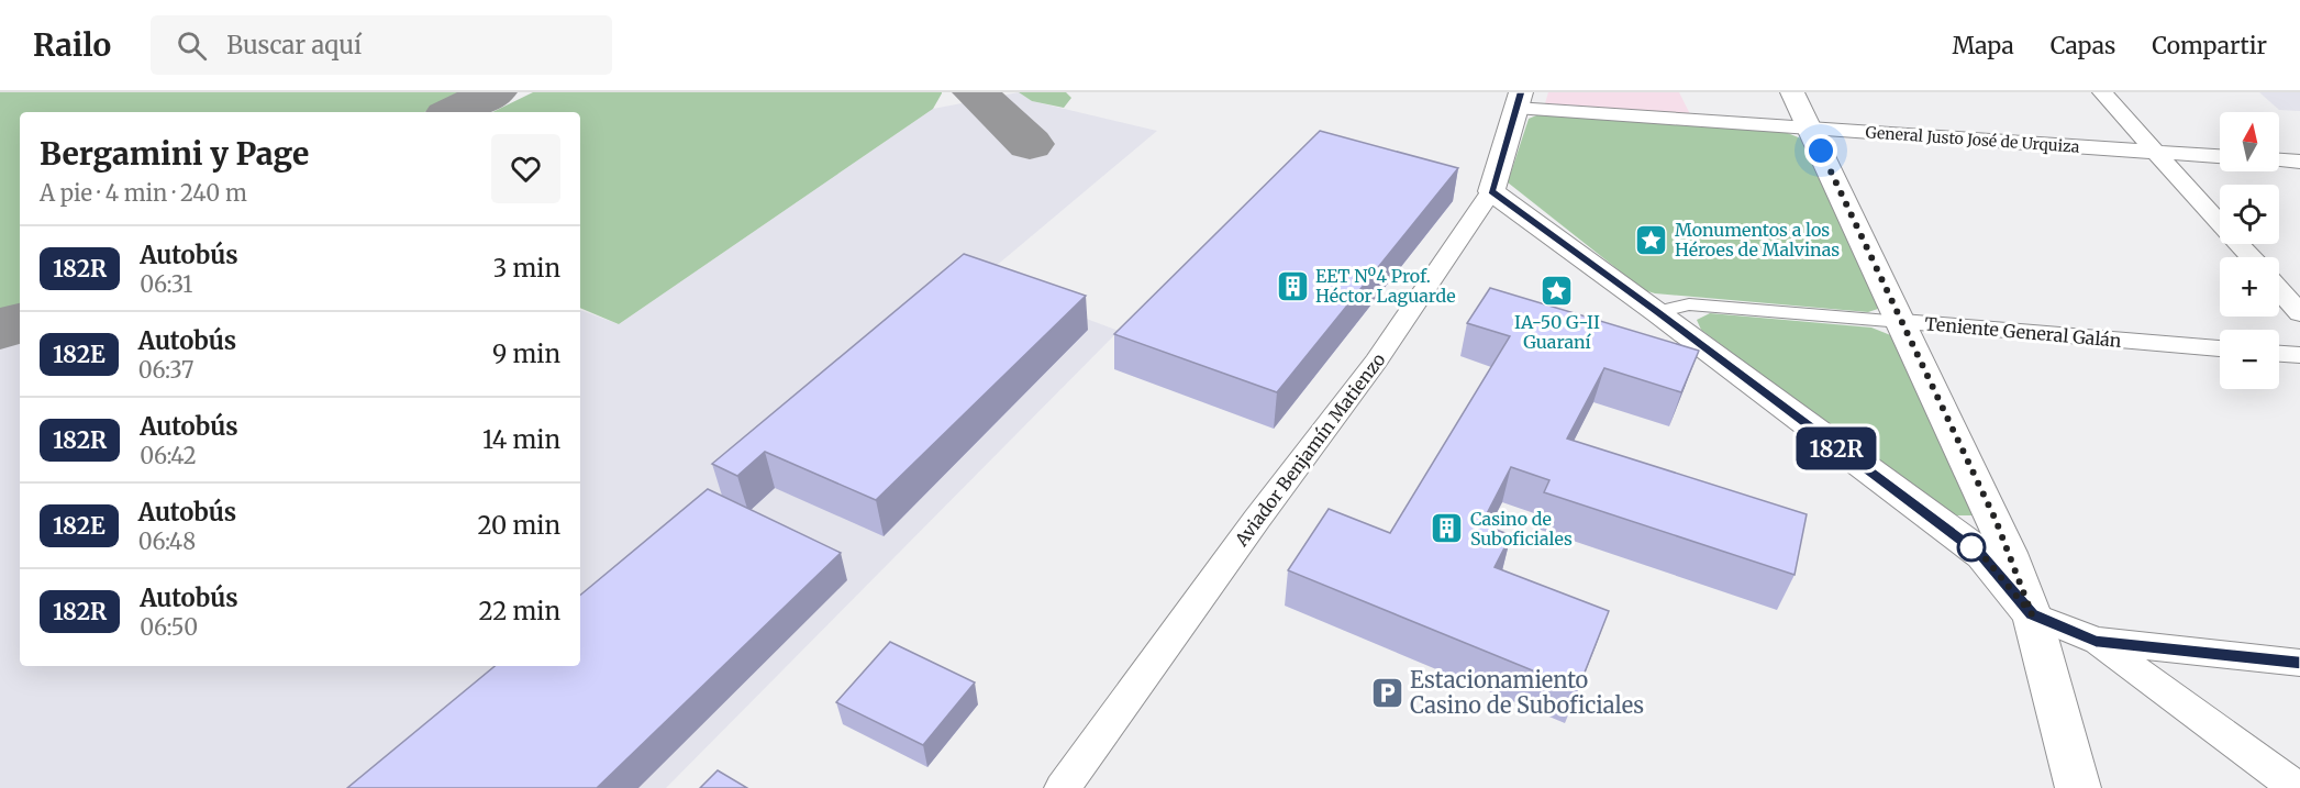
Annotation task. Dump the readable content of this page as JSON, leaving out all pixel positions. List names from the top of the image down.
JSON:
{
  "streets": {
    "street": ["General Justo José de Urquiza", "Teniente General Galán", "Aviador Benjamín Matienzo"]
  },
  "crossings": [
    ["General Justo José de Urquiza", "Aviador Benjamín Matienzo"]
  ],
  "places": {
    "place": ["Monumentos a los Héroes de Malvinas", "IA-50 G-II Guaraní"],
    "building": ["EET Nº4 Prof. Héctor Laguarde", "Casino de Suboficiales"],
    "parking": ["Estacionamiento Casino de Suboficiales"]
  },
  "lines": ["bus line 182R"],
  "north": "top",
  "page": {
    "header": "Railo",
    "search": "Buscar aquí",
    "nav": ["Mapa", "Capas", "Compartir"],
    "on_map": "182R",
    "map_buttons": ["+", "−"],
    "heading": ["Bergamini y Page", "A pie · 4 min · 240 m"],
    "list": [
      {
        "mark": "182R",
        "name": "Autobús",
        "note": "06:31",
        "value": "3 min"
      },
      {
        "mark": "182E",
        "name": "Autobús",
        "note": "06:37",
        "value": "9 min"
      },
      {
        "mark": "182R",
        "name": "Autobús",
        "note": "06:42",
        "value": "14 min"
      },
      {
        "mark": "182E",
        "name": "Autobús",
        "note": "06:48",
        "value": "20 min"
      },
      {
        "mark": "182R",
        "name": "Autobús",
        "note": "06:50",
        "value": "22 min"
      }
    ]
  }
}
